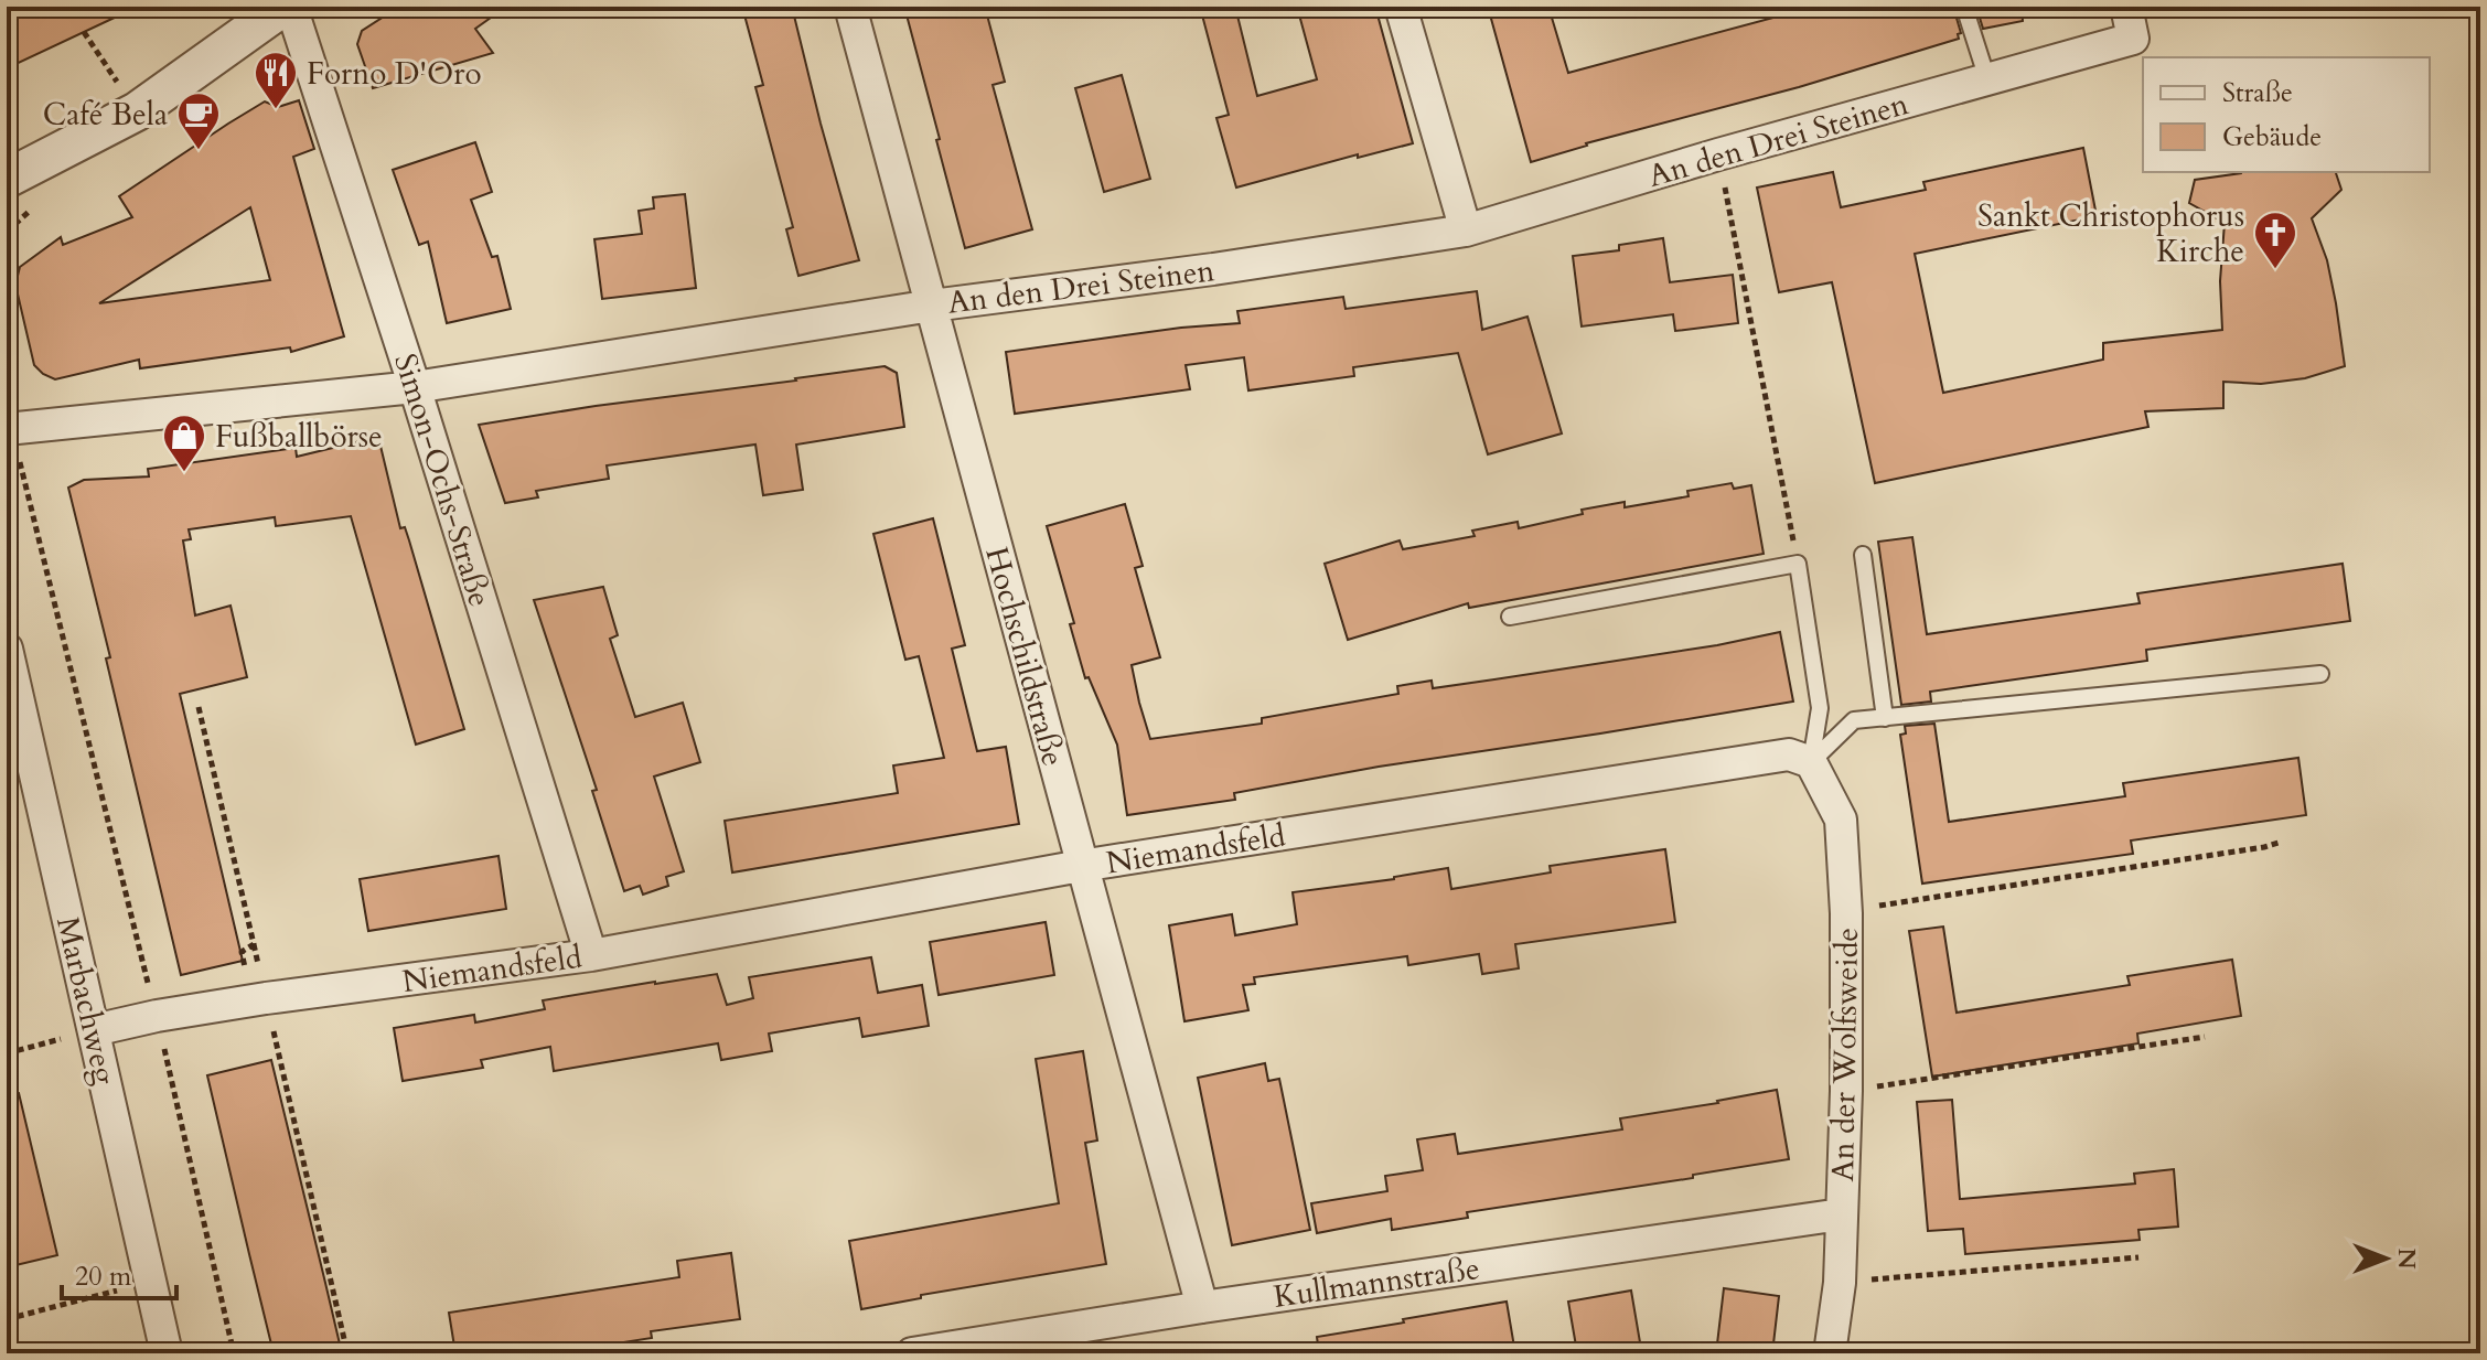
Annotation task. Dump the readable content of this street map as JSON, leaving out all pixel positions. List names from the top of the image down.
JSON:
{
  "streets": {
    "street": [
      "An den Drei Steinen",
      "Simon-Ochs-Straße",
      "Hochschildstraße",
      "Niemandsfeld",
      "Marbachweg",
      "An der Wolfsweide",
      "Kullmannstraße"
    ]
  },
  "crossings": [
    ["An den Drei Steinen", "Simon-Ochs-Straße"],
    ["An den Drei Steinen", "Hochschildstraße"],
    ["Simon-Ochs-Straße", "Niemandsfeld"],
    ["Hochschildstraße", "Niemandsfeld"],
    ["Hochschildstraße", "Kullmannstraße"],
    ["Niemandsfeld", "Marbachweg"],
    ["Niemandsfeld", "An der Wolfsweide"],
    ["An der Wolfsweide", "Kullmannstraße"]
  ],
  "places": {
    "restaurant": ["Forno D'Oro"],
    "cafe": ["Café Bela"],
    "church": ["Sankt Christophorus Kirche"],
    "shop": ["Fußballbörse"]
  },
  "legend": ["Straße", "Gebäude"],
  "scale_bar": "20 m",
  "north": "right"
}
